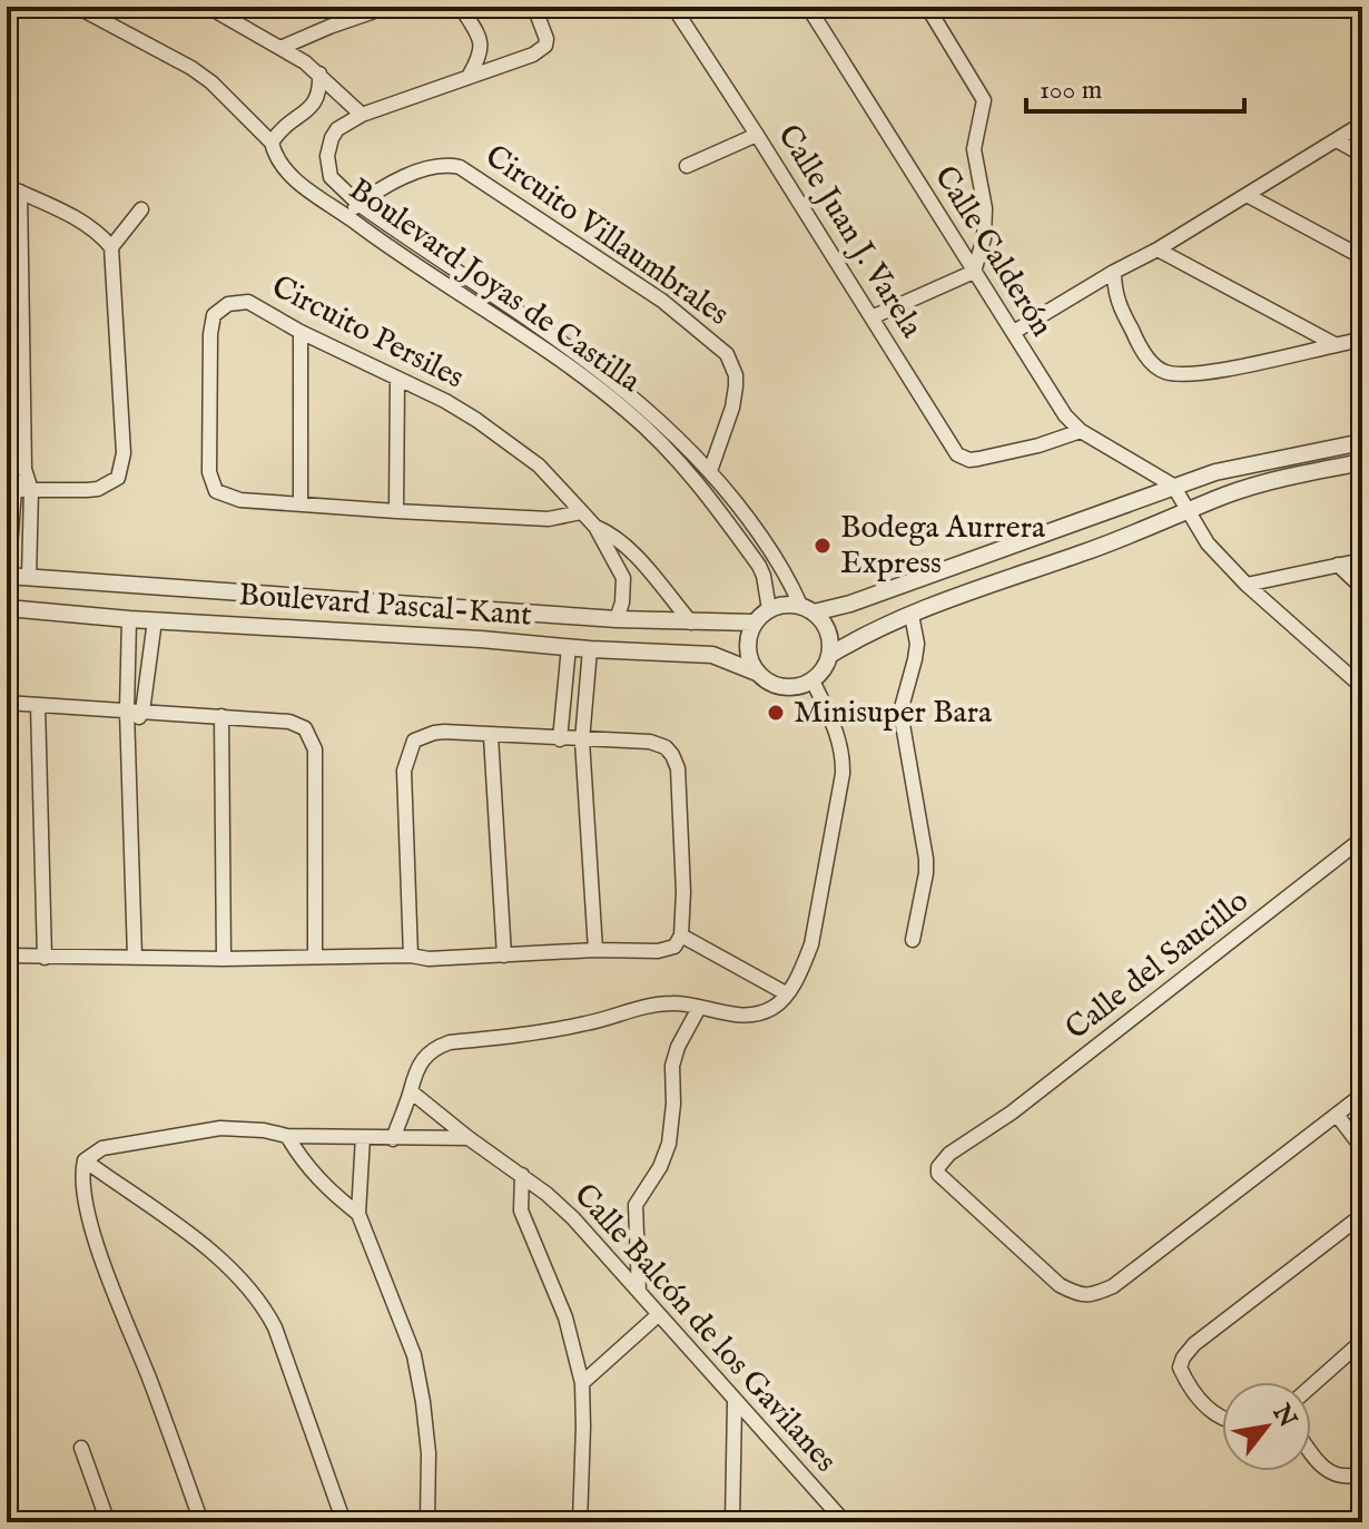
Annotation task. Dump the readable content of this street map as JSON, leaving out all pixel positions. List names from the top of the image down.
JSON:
{
  "streets": {
    "street": [
      "Calle Juan J. Varela",
      "Circuito Villaumbrales",
      "Calle Calderón",
      "Boulevard Joyas de Castilla",
      "Circuito Persiles",
      "Boulevard Pascal-Kant",
      "Calle del Saucillo",
      "Calle Balcón de los Gavilanes"
    ]
  },
  "crossings": [
    ["Calle Juan J. Varela", "Calle Calderón"],
    ["Circuito Villaumbrales", "Boulevard Joyas de Castilla"],
    ["Boulevard Joyas de Castilla", "Boulevard Pascal-Kant"],
    ["Circuito Persiles", "Boulevard Pascal-Kant"]
  ],
  "places": ["Bodega Aurrera Express", "Minisuper Bara"],
  "scale_bar": "100 m",
  "north": "top right"
}
